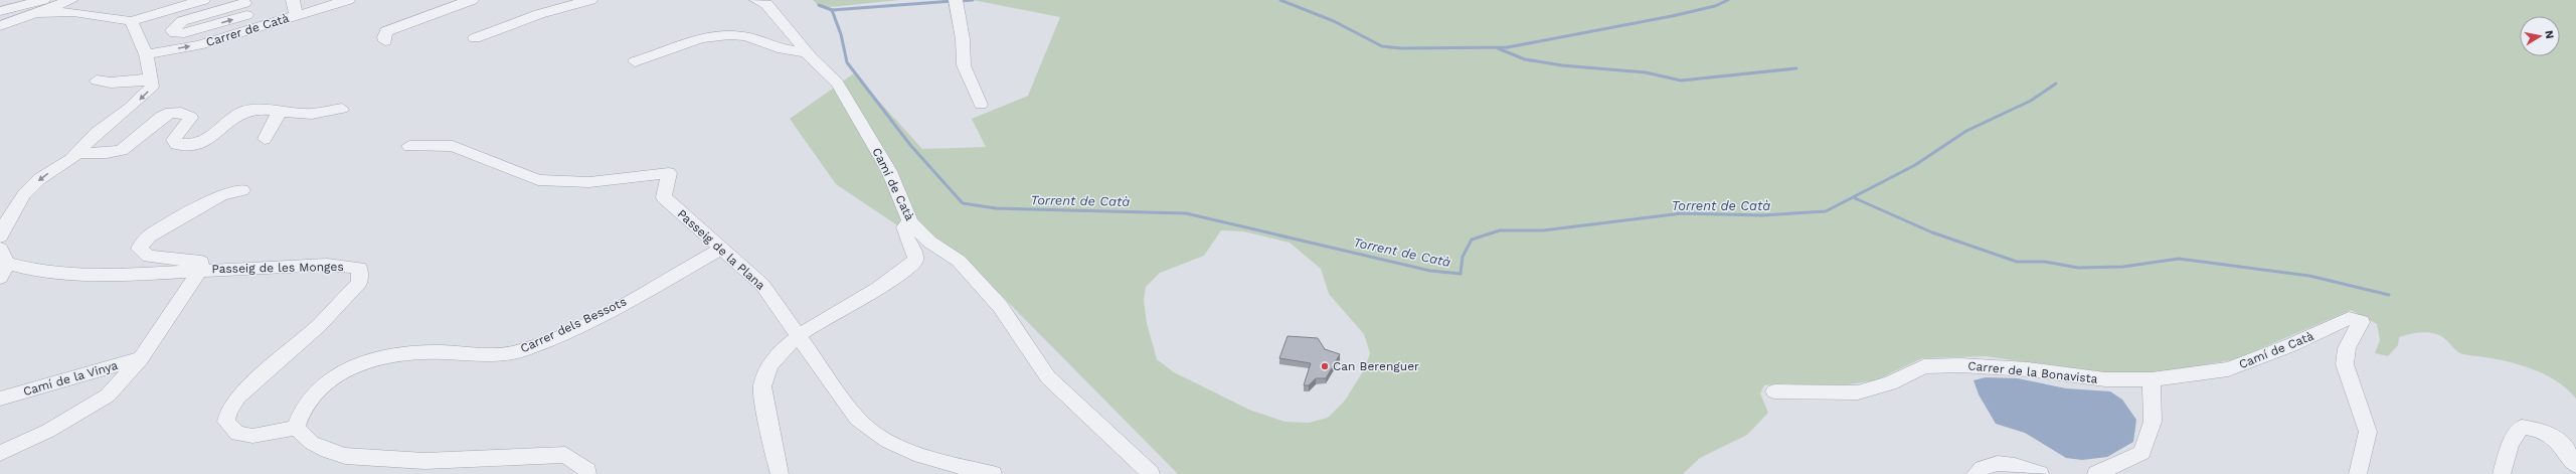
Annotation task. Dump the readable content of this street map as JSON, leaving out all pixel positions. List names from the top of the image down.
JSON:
{
  "streets": {
    "street": [
      "Carrer de Catà",
      "Camí de Catà",
      "Passeig de la Plana",
      "Passeig de les Monges",
      "Carrer dels Bessots",
      "Carrer de la Bonavista",
      "Camí de la Vinya"
    ]
  },
  "crossings": [
    ["Camí de Catà", "Carrer de la Bonavista"],
    ["Passeig de la Plana", "Carrer dels Bessots"],
    ["Passeig de les Monges", "Carrer dels Bessots"],
    ["Passeig de les Monges", "Camí de la Vinya"]
  ],
  "water": ["Torrent de Catà"],
  "places": ["Can Berenguer"],
  "north": "right"
}
